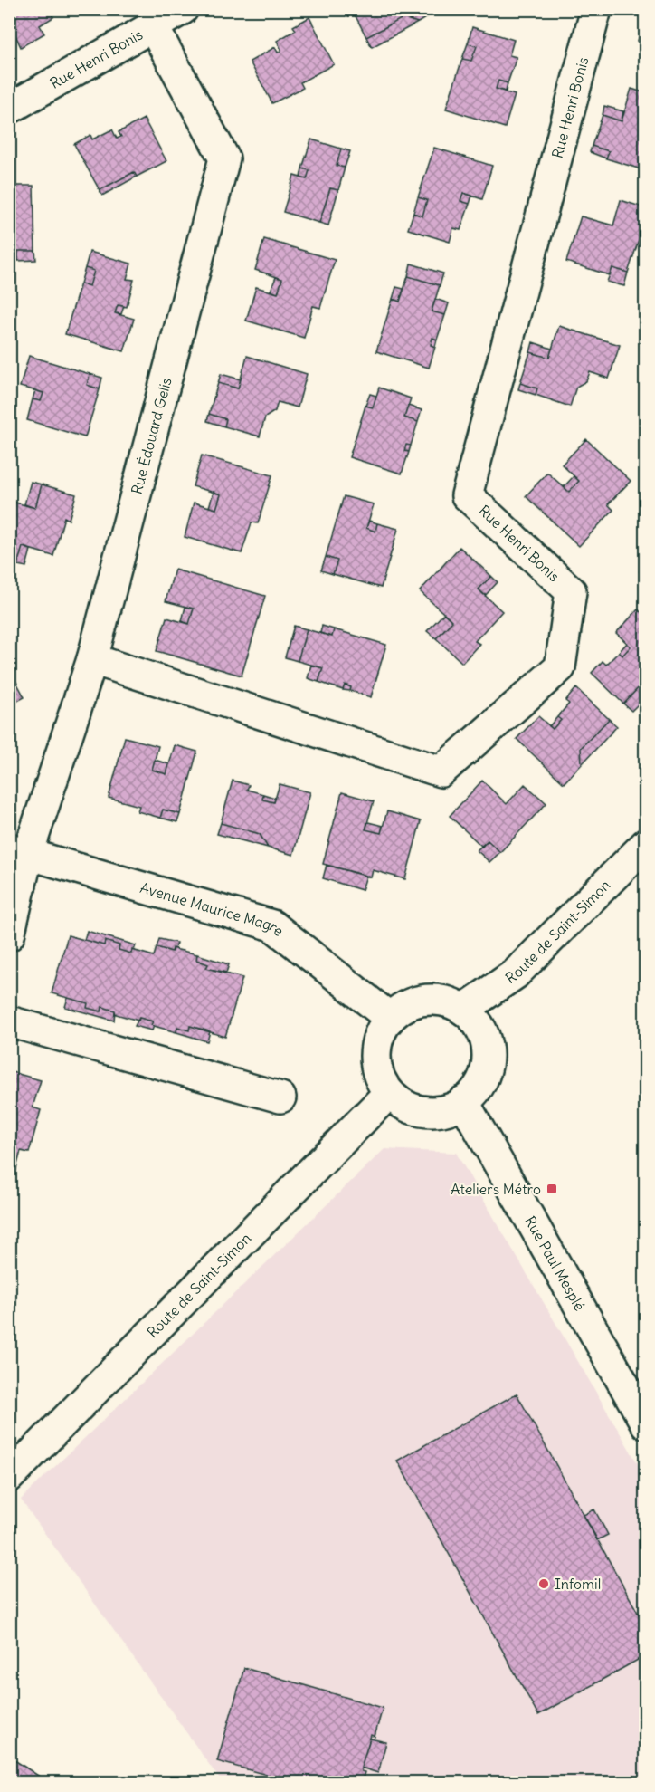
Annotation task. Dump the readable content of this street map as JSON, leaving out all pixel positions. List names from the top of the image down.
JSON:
{
  "streets": {
    "street": [
      "Rue Henri Bonis",
      "Rue Édouard Gelis",
      "Avenue Maurice Magre",
      "Route de Saint-Simon",
      "Rue Paul Mesplé"
    ]
  },
  "crossings": [
    ["Rue Henri Bonis", "Rue Édouard Gelis"],
    ["Rue Édouard Gelis", "Avenue Maurice Magre"],
    ["Avenue Maurice Magre", "Route de Saint-Simon"],
    ["Avenue Maurice Magre", "Rue Paul Mesplé"],
    ["Route de Saint-Simon", "Rue Paul Mesplé"]
  ],
  "places": {
    "transit": ["Ateliers Métro"],
    "other": ["Infomil"]
  }
}
